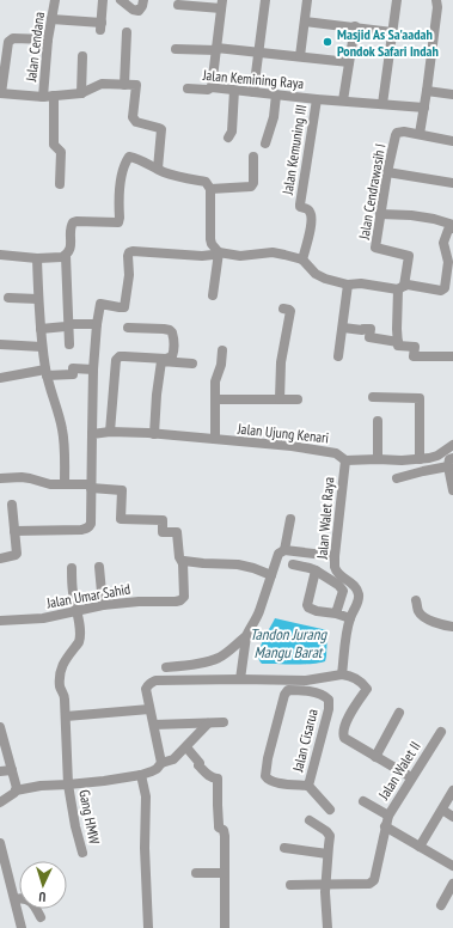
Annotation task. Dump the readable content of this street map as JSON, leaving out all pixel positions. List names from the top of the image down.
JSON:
{
  "streets": {
    "street": [
      "Jalan Cendana",
      "Jalan Kemining Raya",
      "Jalan Kemuning III",
      "Jalan Cendrawasih I",
      "Jalan Ujung Kenari",
      "Jalan Walet Raya",
      "Jalan Umar Sahid",
      "Jalan Cisarua",
      "Jalan Walet II",
      "Gang HMW"
    ]
  },
  "crossings": [
    ["Jalan Kemining Raya", "Jalan Kemuning III"],
    ["Jalan Ujung Kenari", "Jalan Walet Raya"],
    ["Jalan Umar Sahid", "Gang HMW"]
  ],
  "water": ["Tandon Jurang Mangu Barat"],
  "places": ["Masjid As Sa'aadah Pondok Safari Indah"],
  "north": "bottom"
}
